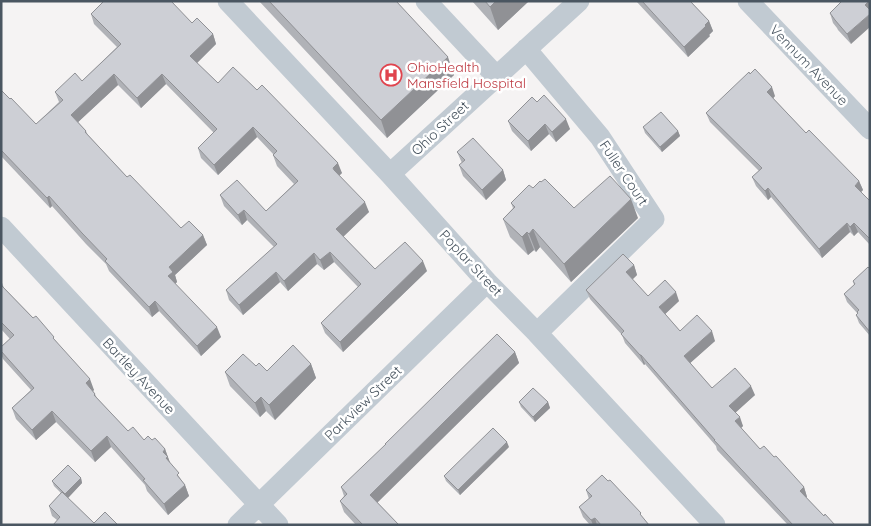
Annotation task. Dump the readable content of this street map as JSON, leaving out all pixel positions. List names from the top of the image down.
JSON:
{
  "streets": {
    "street": [
      "Vennum Avenue",
      "Ohio Street",
      "Fuller Court",
      "Poplar Street",
      "Bartley Avenue",
      "Parkview Street"
    ]
  },
  "crossings": [
    ["Ohio Street", "Fuller Court"],
    ["Ohio Street", "Poplar Street"],
    ["Fuller Court", "Poplar Street"],
    ["Poplar Street", "Parkview Street"],
    ["Bartley Avenue", "Parkview Street"]
  ],
  "places": {
    "hospital": ["OhioHealth Mansfield Hospital"]
  }
}
